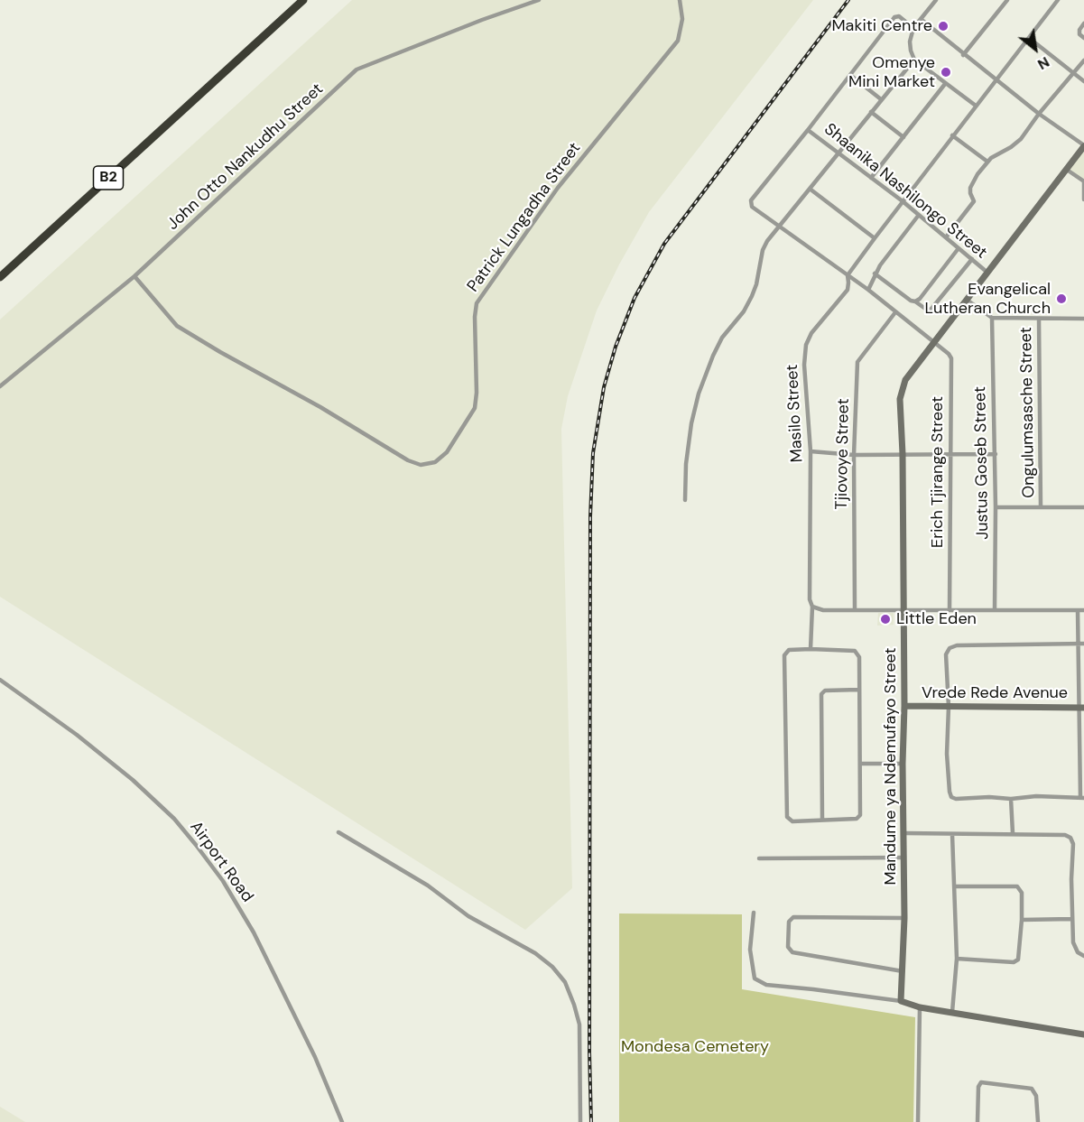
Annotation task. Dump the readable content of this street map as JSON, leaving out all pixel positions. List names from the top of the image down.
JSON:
{
  "streets": {
    "highway": ["B2"],
    "street": [
      "John Otto Nankudhu Street",
      "Shaanika Nashilongo Street",
      "Patrick Lungadha Street",
      "Ongulumsasche Street",
      "Masilo Street",
      "Tjiovoye Street",
      "Justus Goseb Street",
      "Erich Tjirange Street",
      "Vrede Rede Avenue",
      "Mandume ya Ndemufayo Street",
      "Airport Road"
    ]
  },
  "crossings": [
    ["John Otto Nankudhu Street", "Patrick Lungadha Street"],
    ["Shaanika Nashilongo Street", "Masilo Street"],
    ["Shaanika Nashilongo Street", "Erich Tjirange Street"],
    ["Shaanika Nashilongo Street", "Mandume ya Ndemufayo Street"],
    ["Masilo Street", "Erich Tjirange Street"],
    ["Tjiovoye Street", "Erich Tjirange Street"],
    ["Erich Tjirange Street", "Mandume ya Ndemufayo Street"],
    ["Vrede Rede Avenue", "Mandume ya Ndemufayo Street"]
  ],
  "parks": ["Mondesa Cemetery"],
  "places": [
    "Makiti Centre",
    "Omenye Mini Market",
    "Evangelical Lutheran Church",
    "Little Eden"
  ],
  "north": "bottom right"
}
